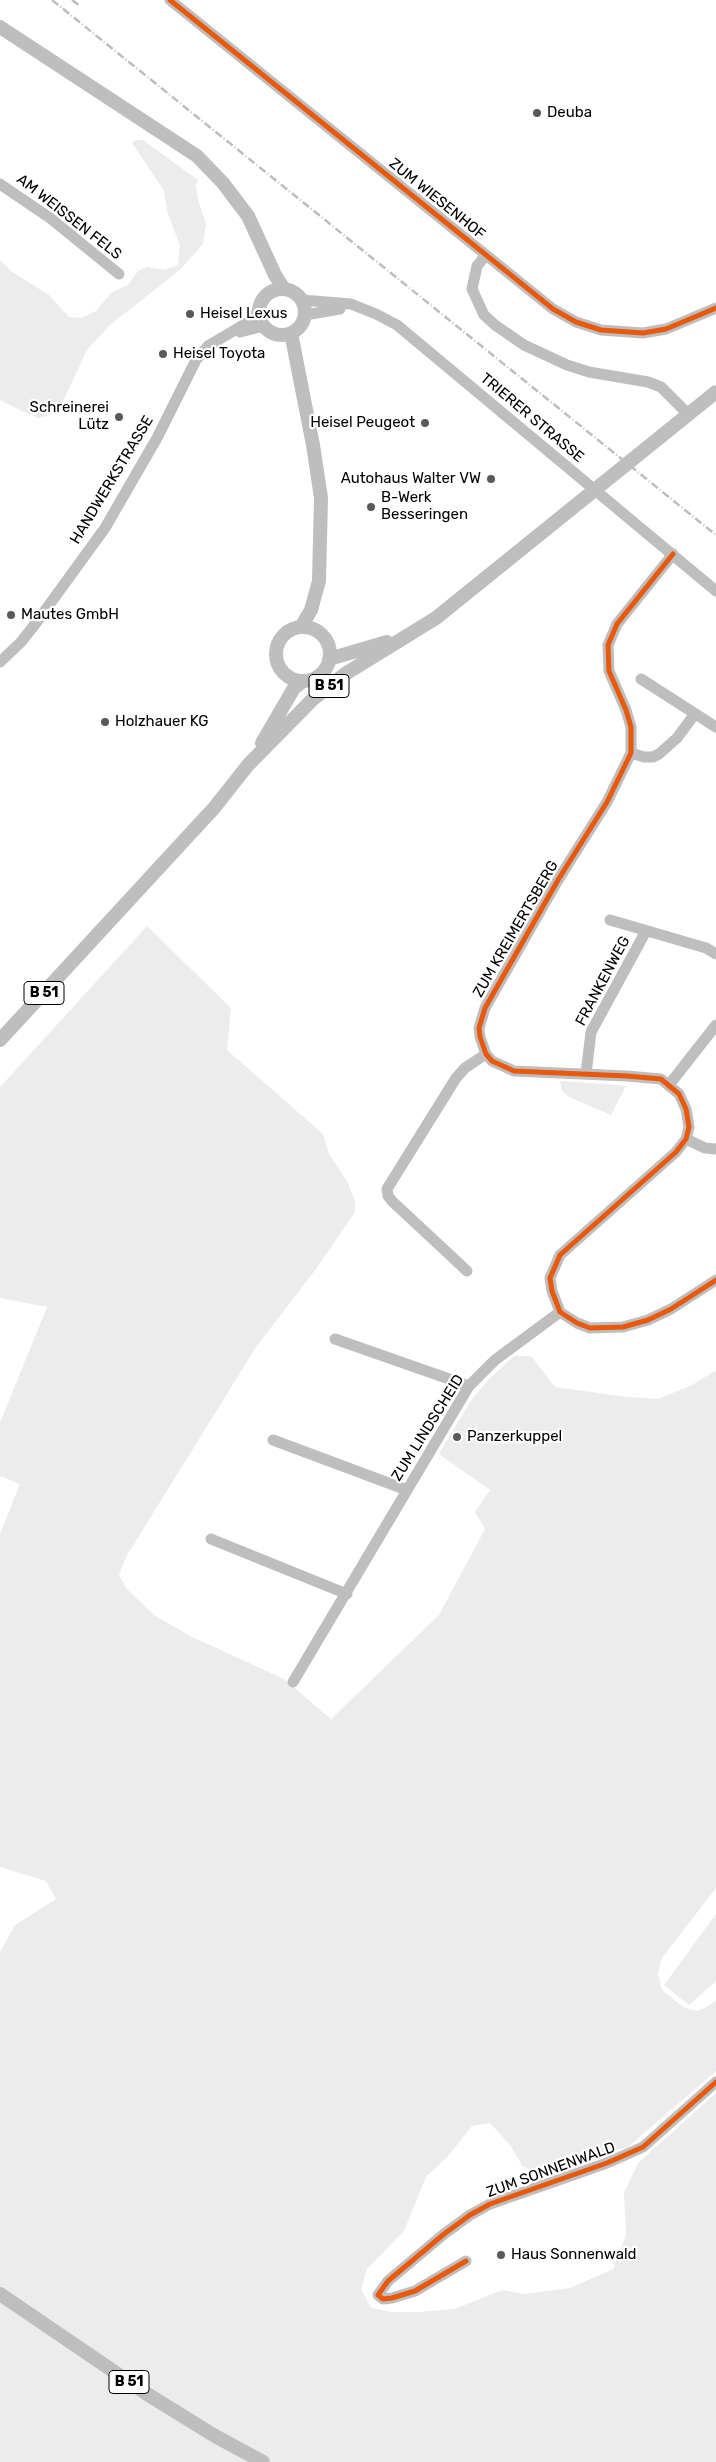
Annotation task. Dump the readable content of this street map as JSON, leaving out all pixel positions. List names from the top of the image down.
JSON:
{
  "streets": {
    "main road": ["B 51"],
    "street": [
      "ZUM WIESENHOF",
      "AM WEISSEN FELS",
      "TRIERER STRASSE",
      "HANDWERKSTRASSE",
      "ZUM KREIMERTSBERG",
      "FRANKENWEG",
      "ZUM LINDSCHEID",
      "ZUM SONNENWALD"
    ]
  },
  "crossings": [
    ["TRIERER STRASSE", "HANDWERKSTRASSE"],
    ["TRIERER STRASSE", "ZUM KREIMERTSBERG"]
  ],
  "places": [
    "Deuba",
    "Heisel Lexus",
    "Heisel Toyota",
    "Schreinerei Lütz",
    "Heisel Peugeot",
    "Autohaus Walter VW",
    "B-Werk Besseringen",
    "Mautes GmbH",
    "Holzhauer KG",
    "Panzerkuppel",
    "Haus Sonnenwald"
  ]
}
